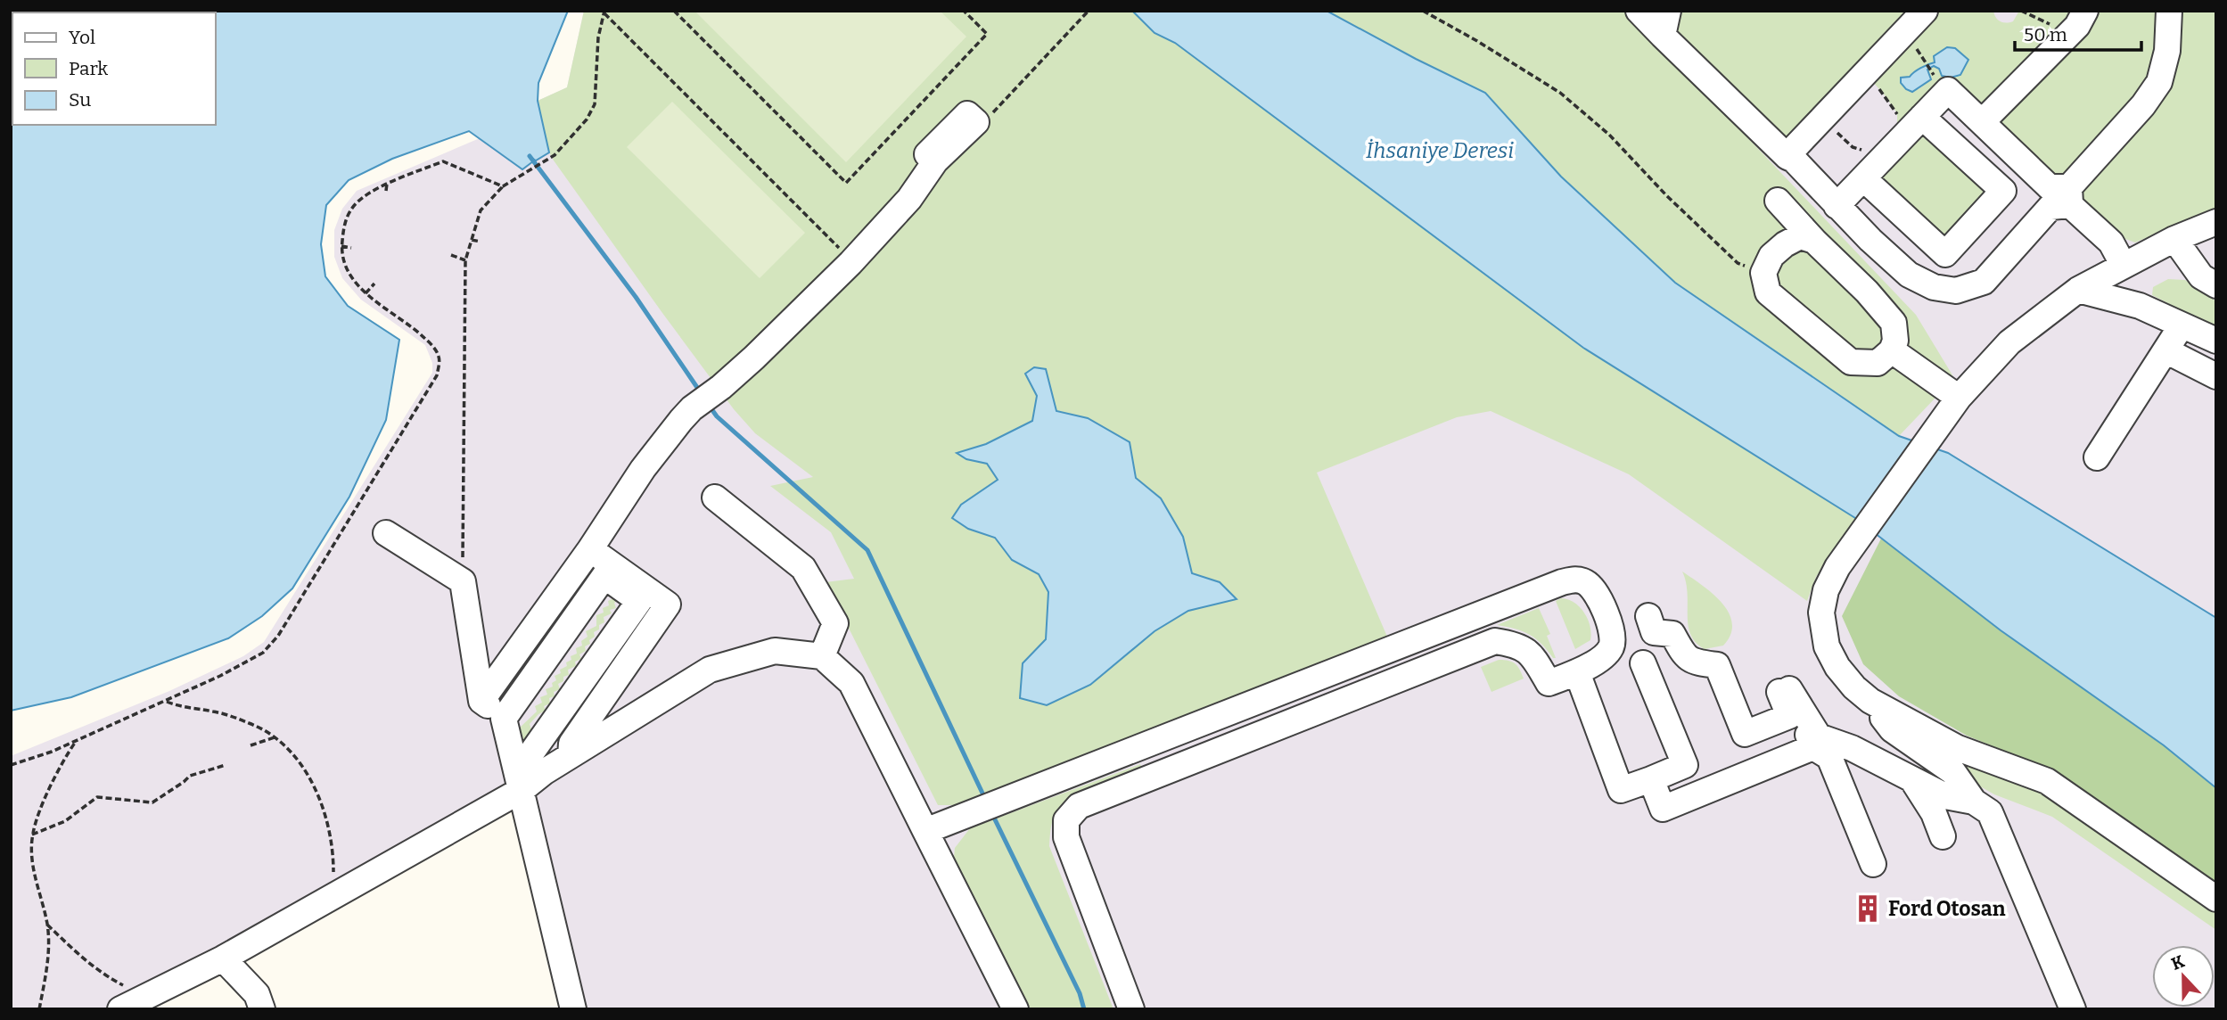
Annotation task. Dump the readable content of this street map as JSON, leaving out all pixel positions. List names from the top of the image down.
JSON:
{
  "water": ["İhsaniye Deresi"],
  "places": {
    "building": ["Ford Otosan"]
  },
  "legend": ["Yol", "Park", "Su"],
  "scale_bar": "50 m",
  "north": "top"
}
